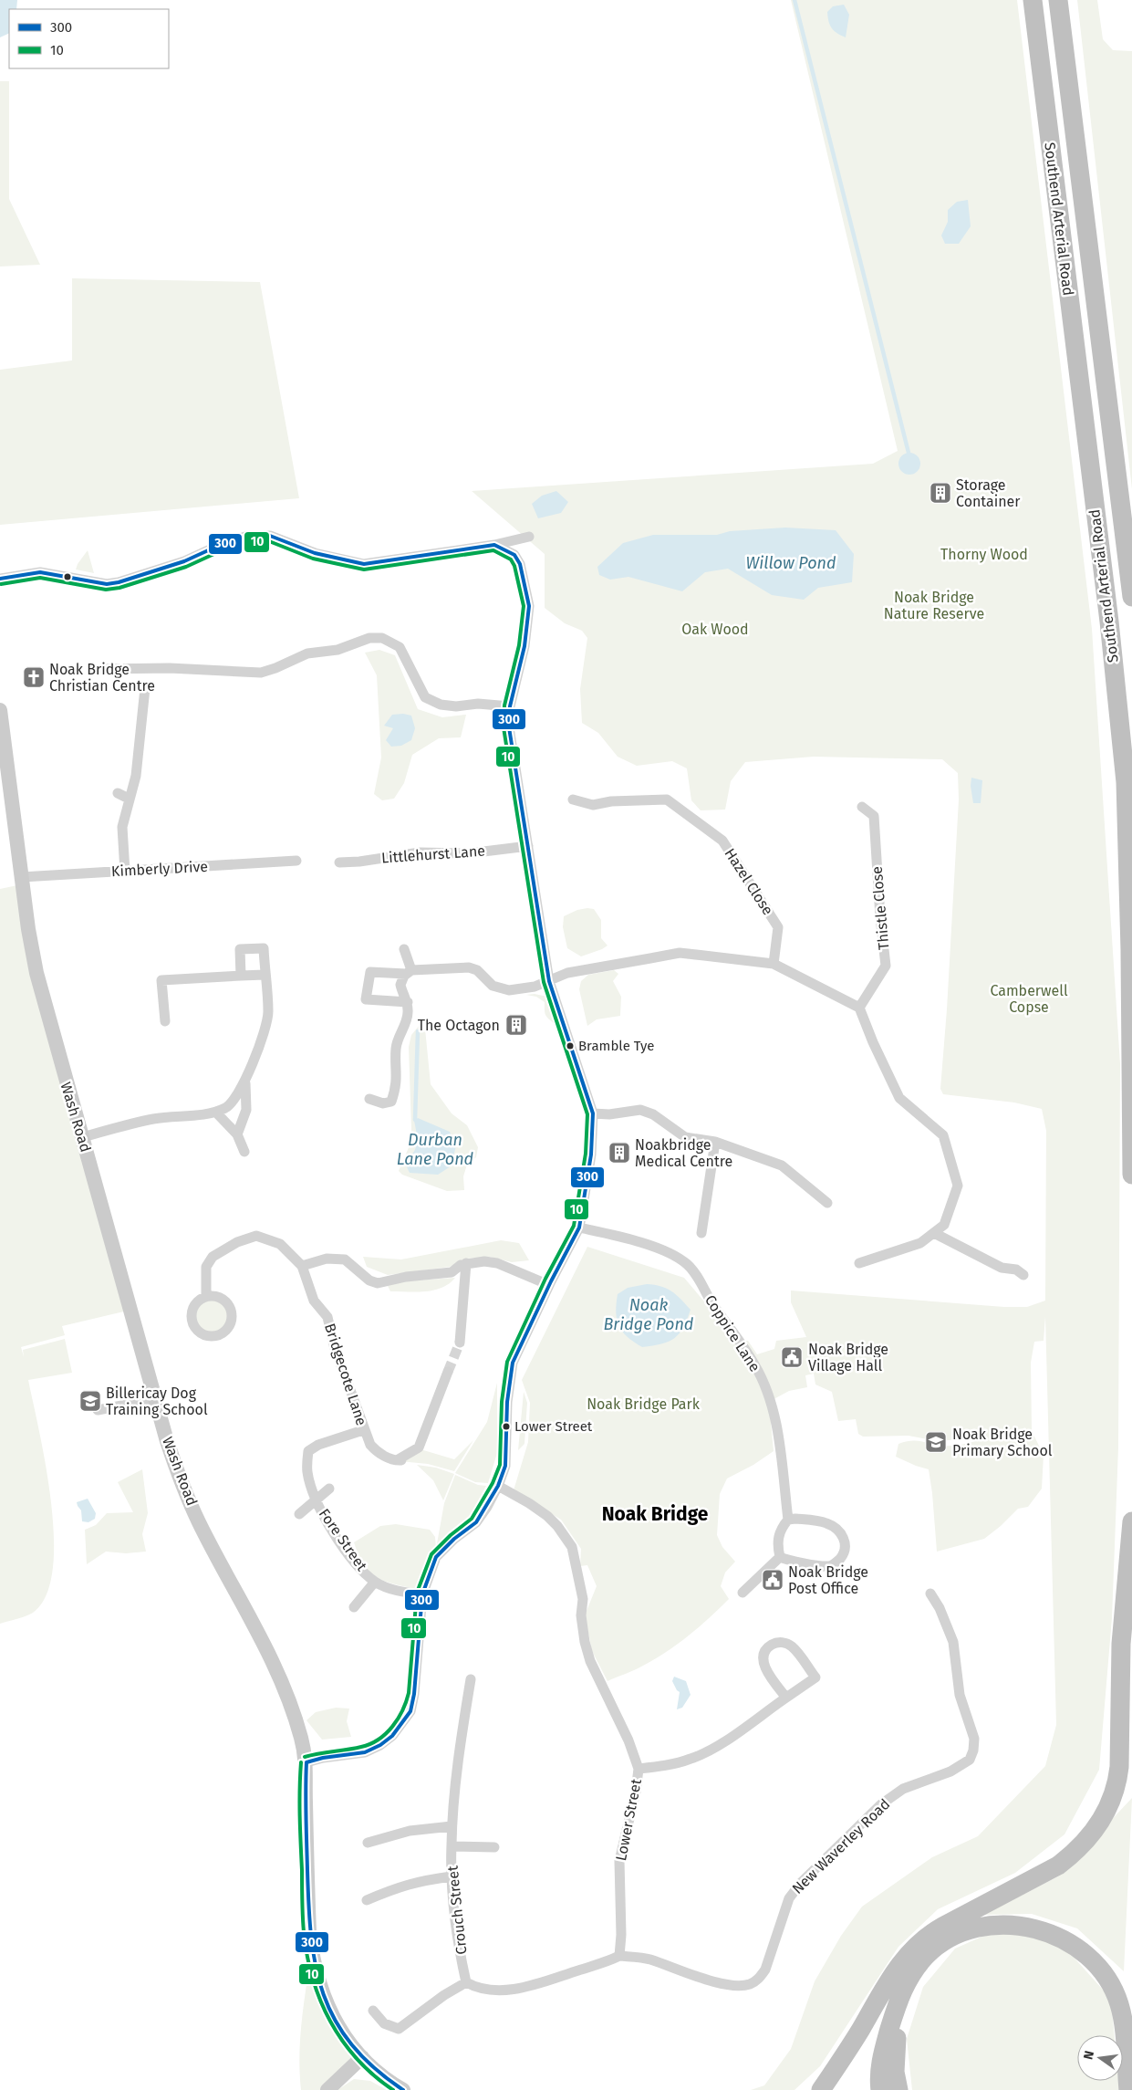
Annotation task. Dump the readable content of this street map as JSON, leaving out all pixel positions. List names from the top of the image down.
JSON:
{
  "streets": {
    "highway": ["Southend Arterial Road"],
    "street": [
      "Littlehurst Lane",
      "Kimberly Drive",
      "Hazel Close",
      "Thistle Close",
      "Wash Road",
      "Coppice Lane",
      "Bridgecote Lane",
      "Fore Street",
      "Lower Street",
      "New Waverley Road",
      "Crouch Street"
    ]
  },
  "crossings": [
    ["Kimberly Drive", "Wash Road"],
    ["Bridgecote Lane", "Fore Street"],
    ["Lower Street", "New Waverley Road"]
  ],
  "districts": ["Noak Bridge"],
  "water": ["Willow Pond", "Durban Lane Pond", "Noak Bridge Pond"],
  "parks": [
    "Thorny Wood",
    "Noak Bridge Nature Reserve",
    "Oak Wood",
    "Camberwell Copse",
    "Noak Bridge Park"
  ],
  "places": {
    "building": ["Storage Container", "The Octagon", "Noakbridge Medical Centre"],
    "church": ["Noak Bridge Christian Centre"],
    "other": ["Bramble Tye", "Lower Street"],
    "public building": ["Noak Bridge Village Hall", "Noak Bridge Post Office"],
    "school or university": ["Billericay Dog Training School", "Noak Bridge Primary School"]
  },
  "lines": ["transit line 300", "transit line 10"],
  "legend": ["300", "10"],
  "north": "left"
}
